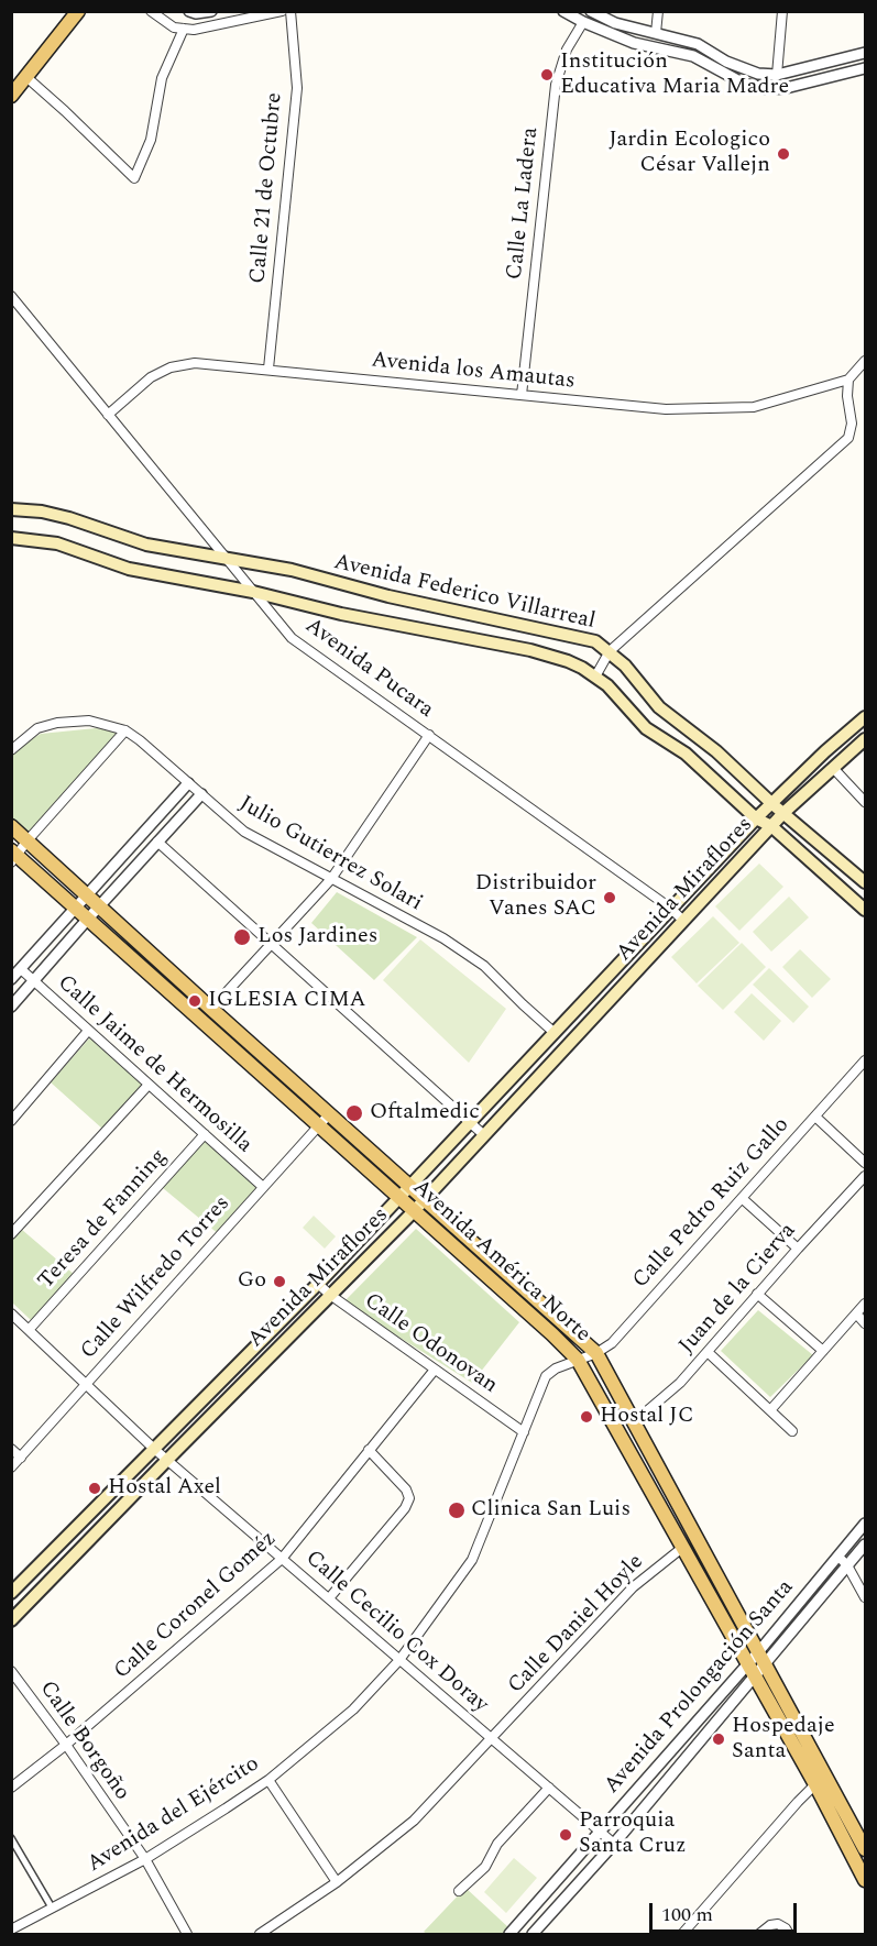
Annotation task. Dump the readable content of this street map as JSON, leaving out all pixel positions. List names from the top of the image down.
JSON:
{
  "streets": {
    "main road": ["Avenida Federico Villarreal", "Avenida Miraflores", "Avenida América Norte"],
    "street": [
      "Calle 21 de Octubre",
      "Calle La Ladera",
      "Avenida los Amautas",
      "Avenida Pucara",
      "Julio Gutierrez Solari",
      "Calle Jaime de Hermosilla",
      "Calle Pedro Ruiz Gallo",
      "Teresa de Fanning",
      "Calle Wilfredo Torres",
      "Juan de la Cierva",
      "Calle Odonovan",
      "Calle Coronel Goméz",
      "Calle Daniel Hoyle",
      "Calle Cecilio Cox Doray",
      "Avenida Prolongación Santa",
      "Calle Borgoño",
      "Avenida del Ejército"
    ]
  },
  "crossings": [
    ["Calle 21 de Octubre", "Avenida los Amautas"],
    ["Calle La Ladera", "Avenida los Amautas"],
    ["Avenida los Amautas", "Avenida Pucara"],
    ["Avenida Federico Villarreal", "Avenida Pucara"],
    ["Avenida Federico Villarreal", "Avenida Miraflores"],
    ["Avenida Pucara", "Avenida Miraflores"],
    ["Julio Gutierrez Solari", "Avenida Miraflores"],
    ["Avenida Miraflores", "Avenida América Norte"],
    ["Avenida Miraflores", "Calle Odonovan"],
    ["Avenida Miraflores", "Calle Cecilio Cox Doray"],
    ["Calle Jaime de Hermosilla", "Teresa de Fanning"],
    ["Calle Jaime de Hermosilla", "Calle Wilfredo Torres"],
    ["Calle Pedro Ruiz Gallo", "Avenida América Norte"],
    ["Calle Pedro Ruiz Gallo", "Avenida del Ejército"],
    ["Teresa de Fanning", "Calle Cecilio Cox Doray"],
    ["Avenida América Norte", "Calle Wilfredo Torres"],
    ["Avenida América Norte", "Juan de la Cierva"],
    ["Avenida América Norte", "Calle Daniel Hoyle"],
    ["Avenida América Norte", "Avenida Prolongación Santa"],
    ["Avenida América Norte", "Avenida del Ejército"],
    ["Calle Wilfredo Torres", "Calle Cecilio Cox Doray"],
    ["Calle Odonovan", "Calle Coronel Goméz"],
    ["Calle Odonovan", "Avenida del Ejército"],
    ["Calle Coronel Goméz", "Calle Cecilio Cox Doray"],
    ["Calle Coronel Goméz", "Calle Borgoño"],
    ["Calle Daniel Hoyle", "Calle Cecilio Cox Doray"],
    ["Calle Cecilio Cox Doray", "Avenida Prolongación Santa"],
    ["Calle Cecilio Cox Doray", "Avenida del Ejército"],
    ["Calle Borgoño", "Avenida del Ejército"]
  ],
  "places": [
    "Institución Educativa Maria Madre",
    "Jardin Ecologico César Vallejn",
    "Distribuidor Vanes SAC",
    "Los Jardines",
    "IGLESIA CIMA",
    "Oftalmedic",
    "Go",
    "Hostal JC",
    "Hostal Axel",
    "Clinica San Luis",
    "Hospedaje Santa",
    "Parroquia Santa Cruz"
  ],
  "scale_bar": "100 m"
}
